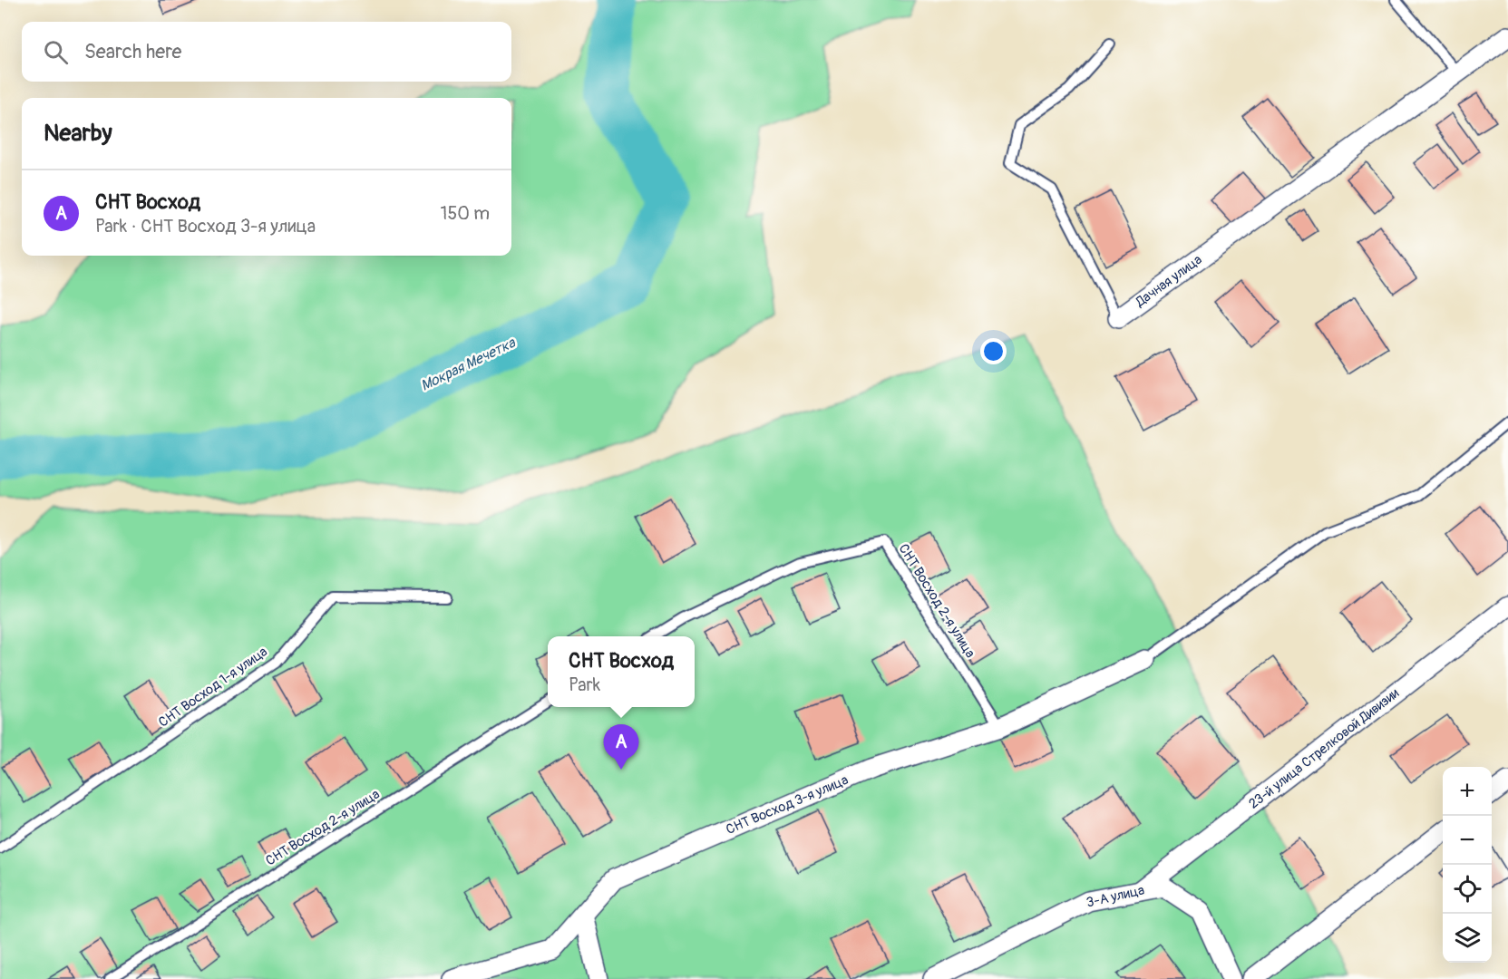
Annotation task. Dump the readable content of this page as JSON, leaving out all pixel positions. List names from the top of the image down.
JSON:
{
  "streets": {
    "street": [
      "Дачная улица",
      "23-й улица Стрелковой Дивизии",
      "СНТ Восход 3-я улица",
      "3-А улица"
    ],
    "lane": ["СНТ Восход 2-я улица", "СНТ Восход 1-я улица"]
  },
  "crossings": [
    ["СНТ Восход 2-я улица", "СНТ Восход 3-я улица"],
    ["23-й улица Стрелковой Дивизии", "3-А улица"]
  ],
  "water": ["Мокрая Мечетка"],
  "page": {
    "search": "Search here",
    "heading": "Nearby",
    "list": [
      {
        "mark": "A",
        "name": "СНТ Восход",
        "note": "Park · СНТ Восход 3-я улица",
        "value": "150 m"
      }
    ],
    "popup": ["СНТ Восход", "Park"],
    "pins": "A",
    "map_buttons": ["+", "−"]
  }
}
